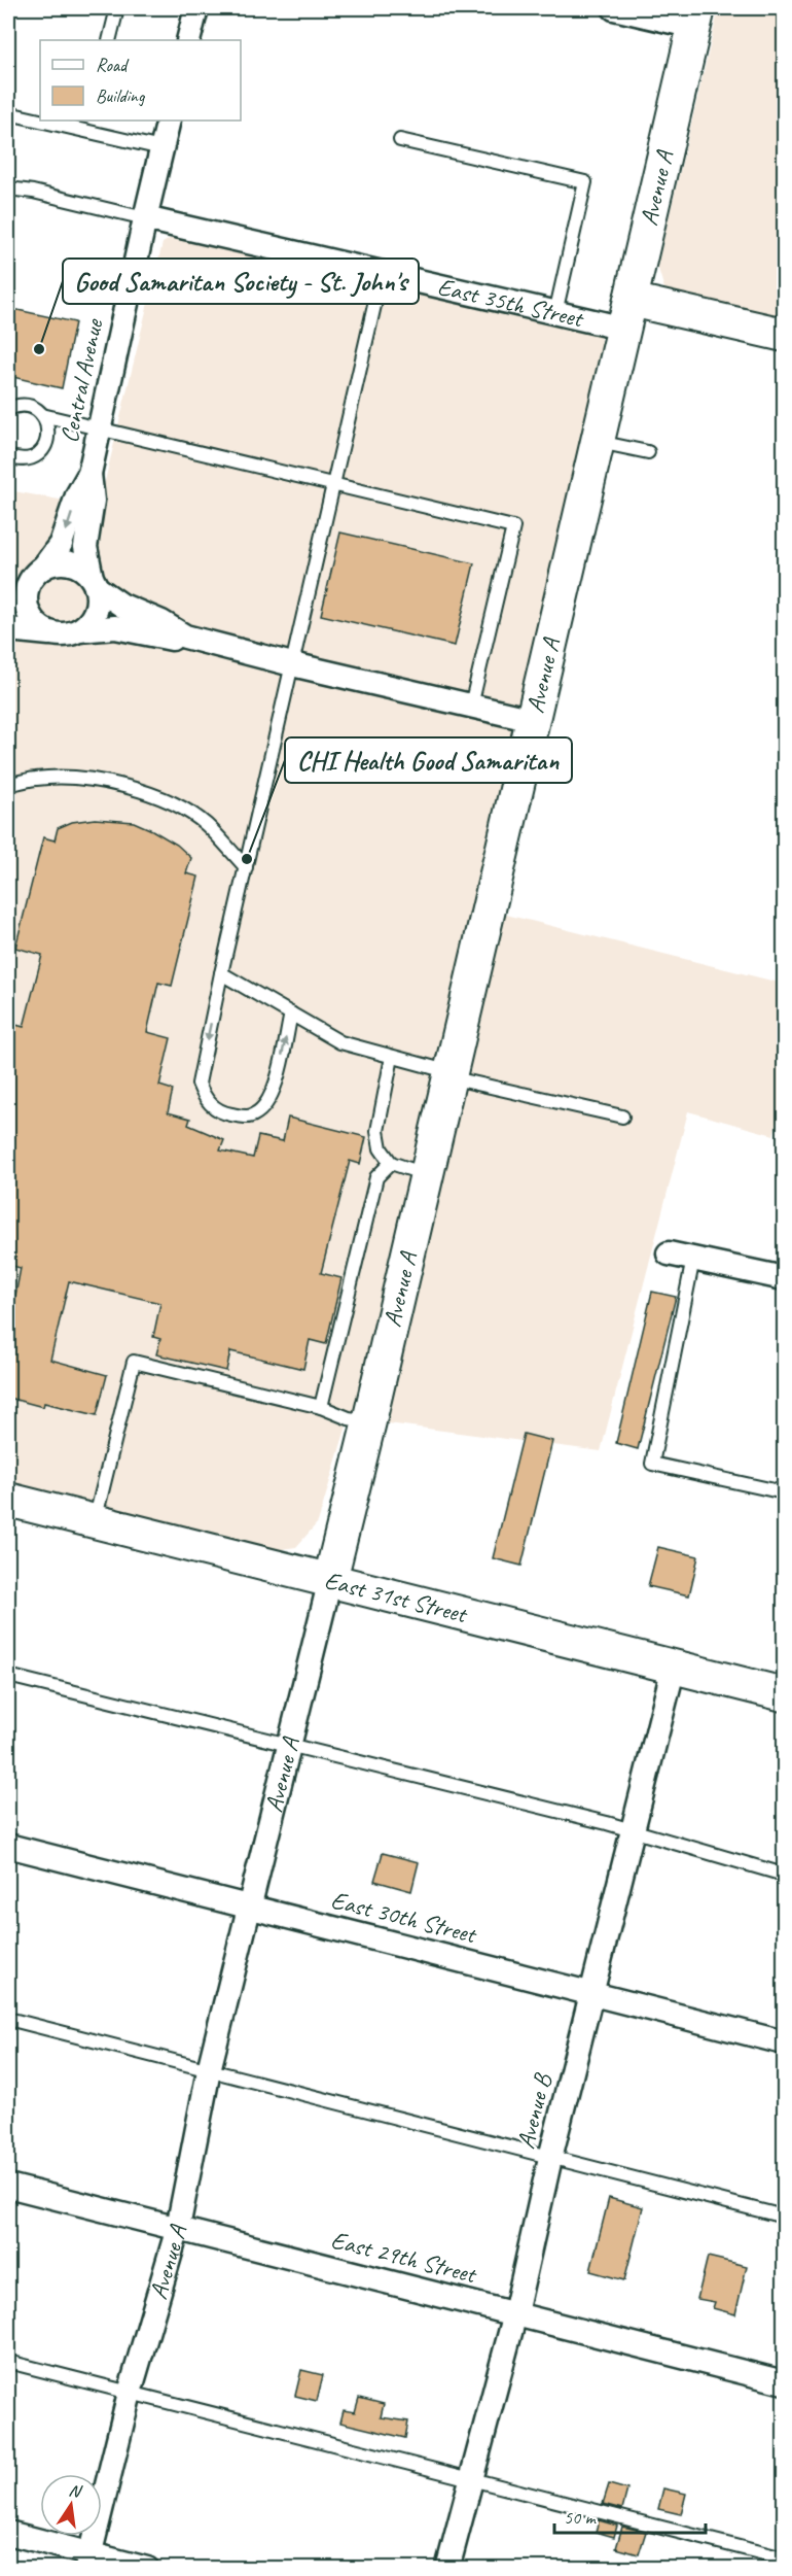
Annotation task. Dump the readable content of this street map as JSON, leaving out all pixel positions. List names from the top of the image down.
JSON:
{
  "streets": {
    "street": [
      "Avenue A",
      "East 35th Street",
      "Central Avenue",
      "East 31st Street",
      "East 30th Street",
      "Avenue B",
      "East 29th Street"
    ]
  },
  "crossings": [
    ["Avenue A", "East 35th Street"],
    ["Avenue A", "East 31st Street"],
    ["Avenue A", "East 30th Street"],
    ["Avenue A", "East 29th Street"],
    ["East 35th Street", "Central Avenue"],
    ["East 31st Street", "Avenue B"],
    ["East 30th Street", "Avenue B"],
    ["Avenue B", "East 29th Street"]
  ],
  "places": ["Good Samaritan Society - St. John's", "CHI Health Good Samaritan"],
  "legend": ["Road", "Building"],
  "scale_bar": "50 m",
  "north": "top"
}
